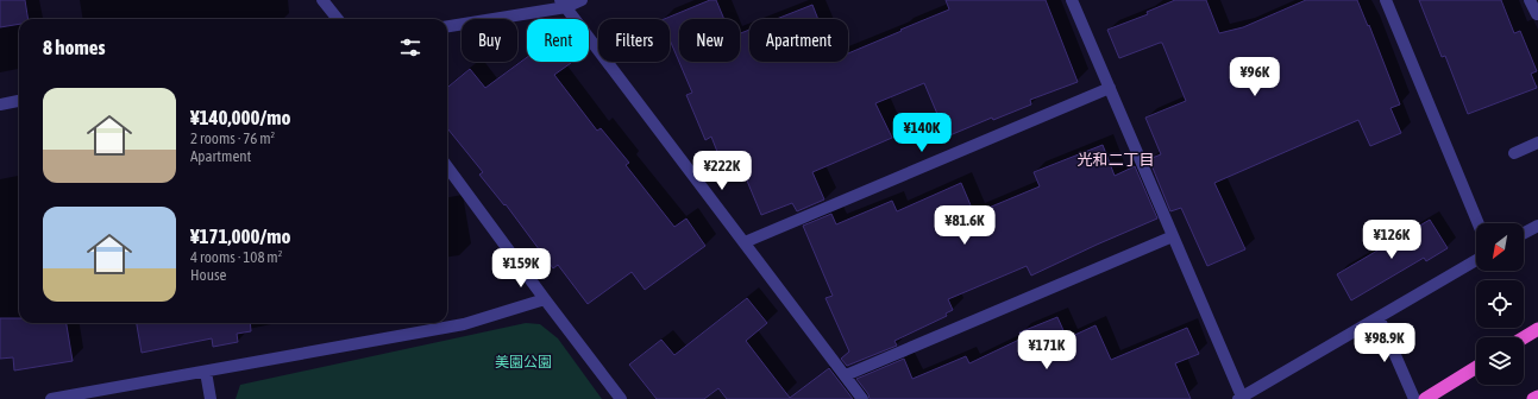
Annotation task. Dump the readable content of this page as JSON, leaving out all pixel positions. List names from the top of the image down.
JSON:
{
  "districts": ["光和二丁目"],
  "parks": ["美園公園"],
  "north": "bottom left",
  "page": {
    "chip": [
      "Buy",
      "Rent",
      "Filters",
      "New",
      "Apartment"
    ],
    "heading": "8 homes",
    "price": [
      "¥96K",
      "¥140K",
      "¥222K",
      "¥81.6K",
      "¥126K",
      "¥159K",
      "¥98.9K",
      "¥171K"
    ],
    "list": [
      {
        "name": "¥140,000/mo",
        "note": "2 rooms · 76 m² · Apartment"
      },
      {
        "name": "¥171,000/mo",
        "note": "4 rooms · 108 m² · House"
      }
    ]
  }
}
